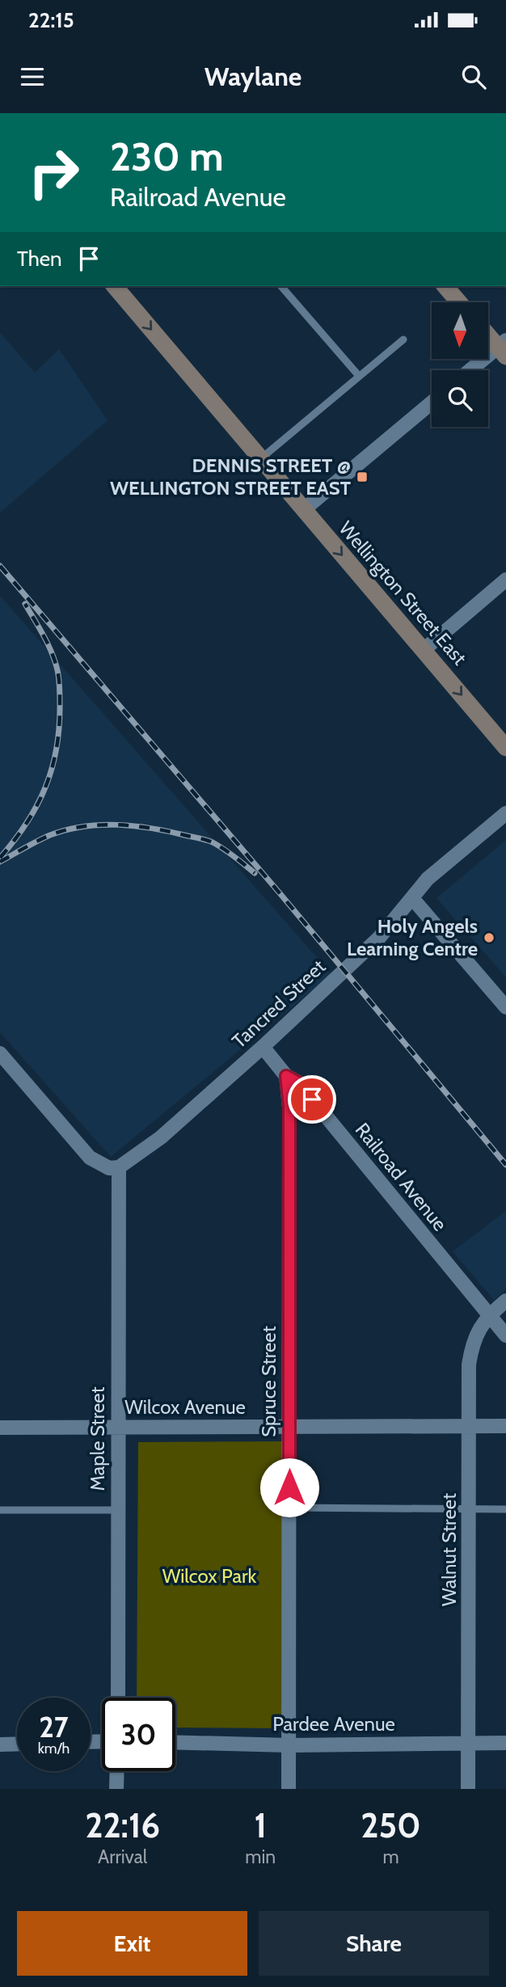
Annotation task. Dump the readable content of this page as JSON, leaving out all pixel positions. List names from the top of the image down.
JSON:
{
  "streets": {
    "main road": ["Wellington Street East"],
    "street": [
      "Tancred Street",
      "Railroad Avenue",
      "Spruce Street",
      "Wilcox Avenue",
      "Maple Street",
      "Walnut Street",
      "Pardee Avenue"
    ]
  },
  "crossings": [
    ["Tancred Street", "Railroad Avenue"],
    ["Tancred Street", "Maple Street"],
    ["Railroad Avenue", "Spruce Street"],
    ["Railroad Avenue", "Walnut Street"],
    ["Spruce Street", "Wilcox Avenue"],
    ["Spruce Street", "Pardee Avenue"],
    ["Wilcox Avenue", "Maple Street"],
    ["Wilcox Avenue", "Walnut Street"],
    ["Walnut Street", "Pardee Avenue"]
  ],
  "one_way": ["Wellington Street East"],
  "parks": ["Wilcox Park"],
  "places": {
    "transit": ["DENNIS STREET @ WELLINGTON STREET EAST"],
    "other": ["Holy Angels Learning Centre"]
  },
  "north": "bottom",
  "page": {
    "status": "22:15",
    "header": "Waylane",
    "turn": ["230 m", "Railroad Avenue"],
    "then": "Then",
    "speed": "27 km/h",
    "limit": "30",
    "eta": [
      "22:16",
      "Arrival",
      "1",
      "min",
      "250",
      "m"
    ],
    "buttons": ["Exit", "Share"]
  }
}
